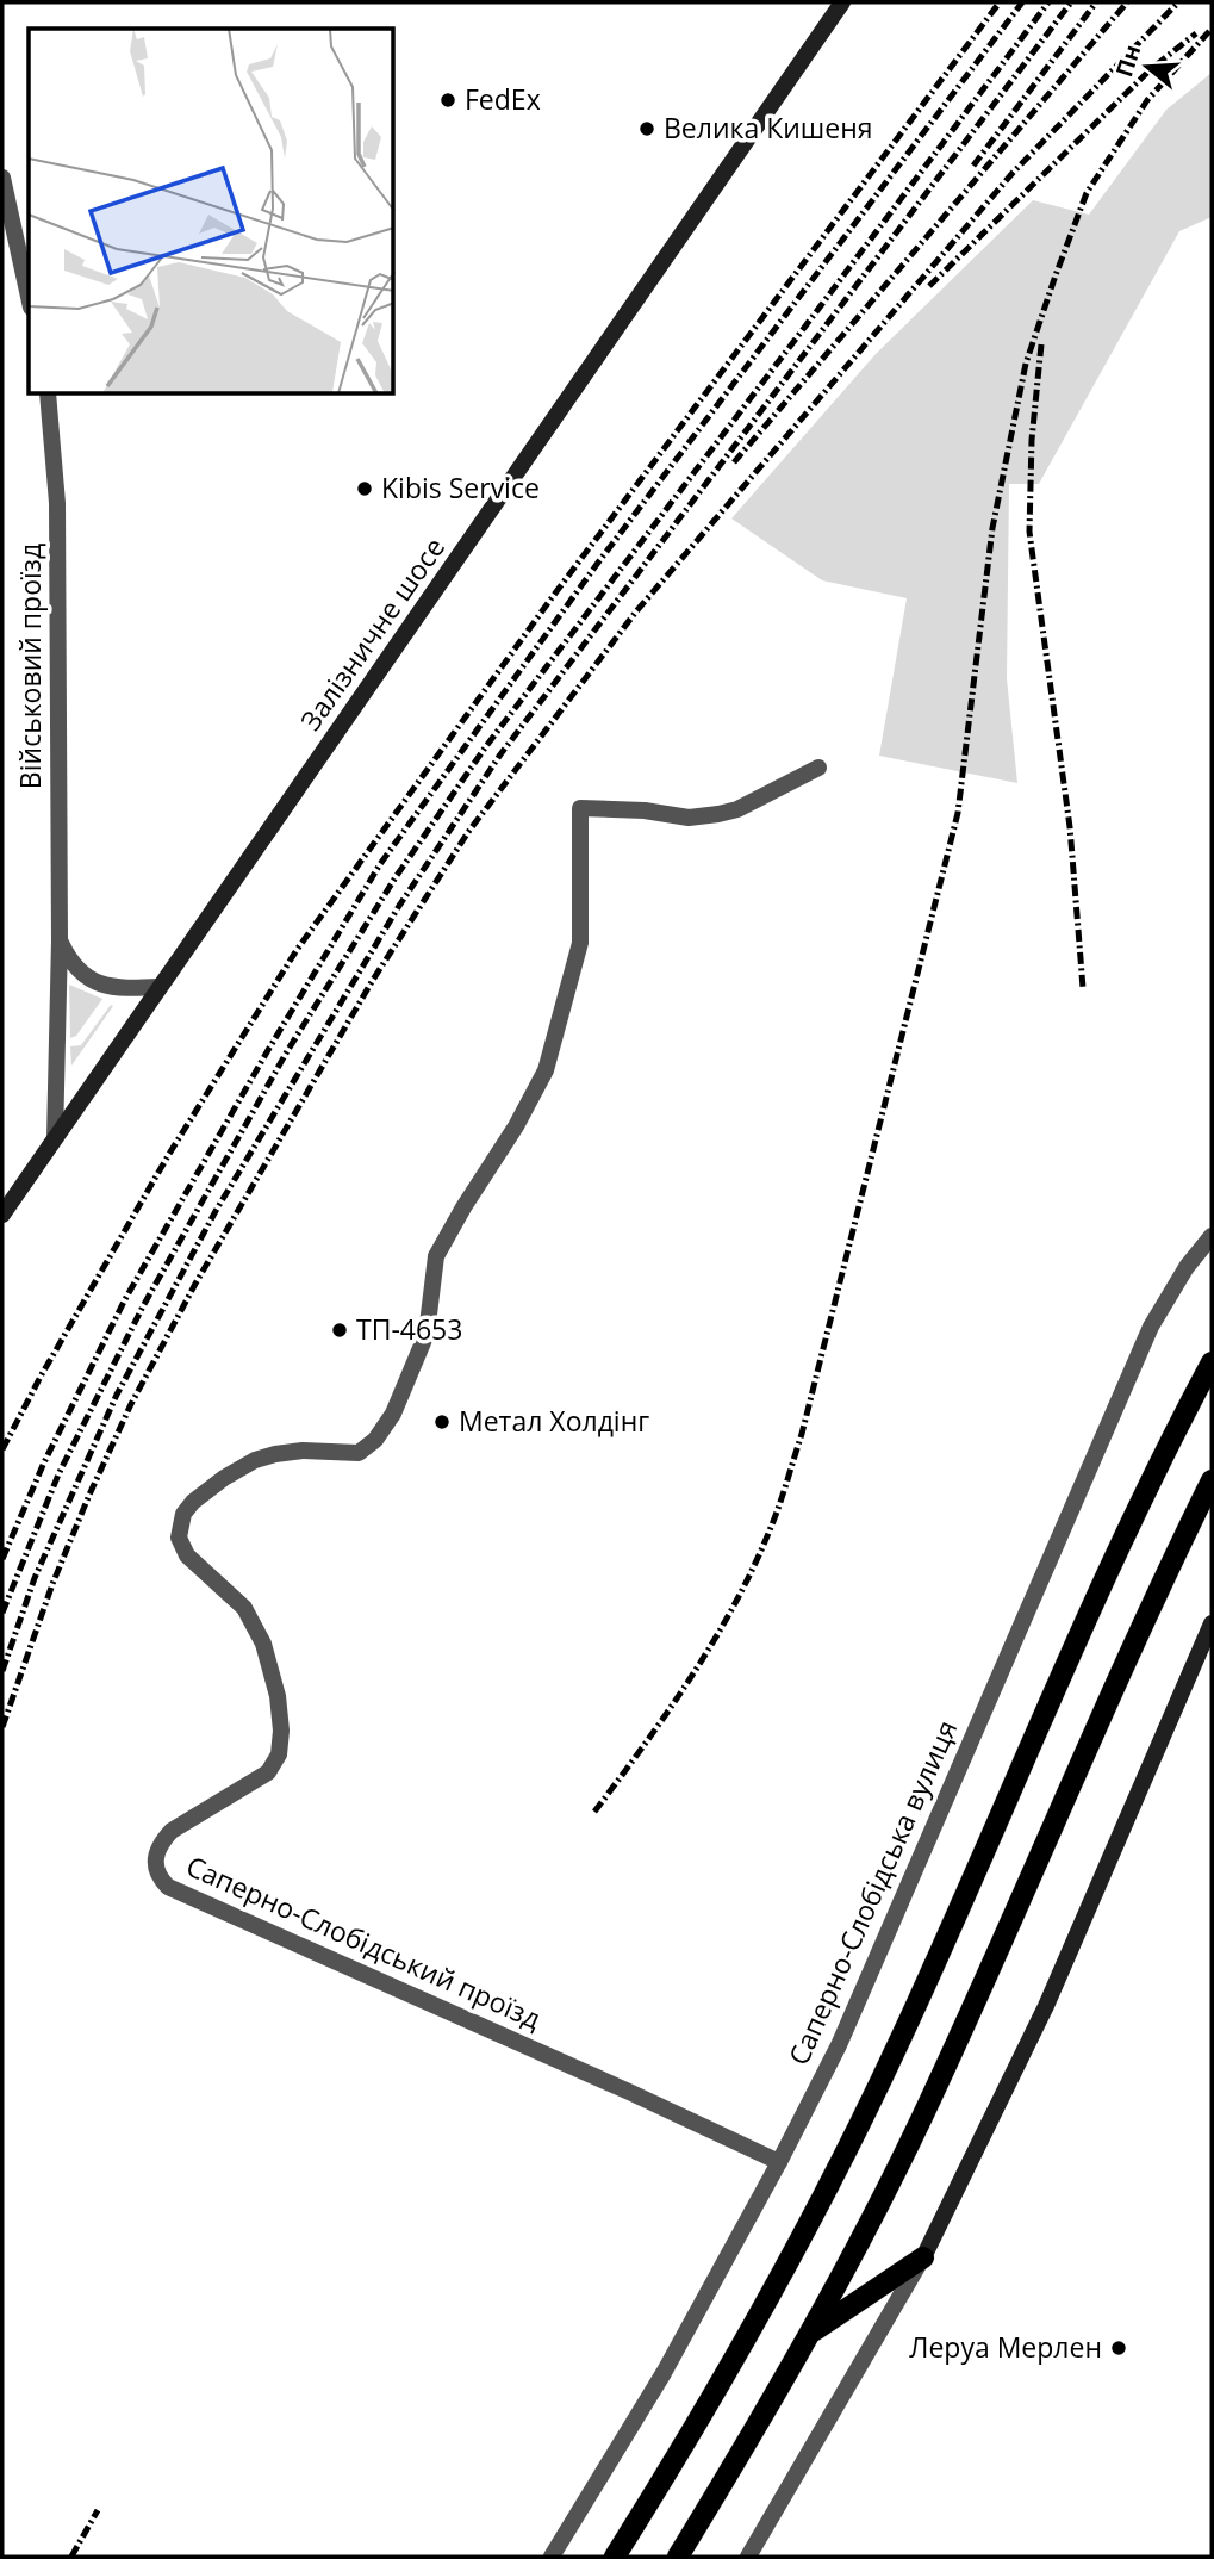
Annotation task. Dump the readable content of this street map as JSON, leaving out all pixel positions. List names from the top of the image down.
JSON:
{
  "streets": {
    "street": [
      "Залізничне шосе",
      "Військовий проїзд",
      "Саперно-Слобідська вулиця",
      "Саперно-Слобідський проїзд"
    ]
  },
  "crossings": [
    ["Залізничне шосе", "Військовий проїзд"],
    ["Саперно-Слобідська вулиця", "Саперно-Слобідський проїзд"]
  ],
  "places": [
    "FedEx",
    "Велика Кишеня",
    "Kibis Service",
    "ТП-4653",
    "Метал Холдінг",
    "Леруа Мерлен"
  ],
  "north": "left"
}
